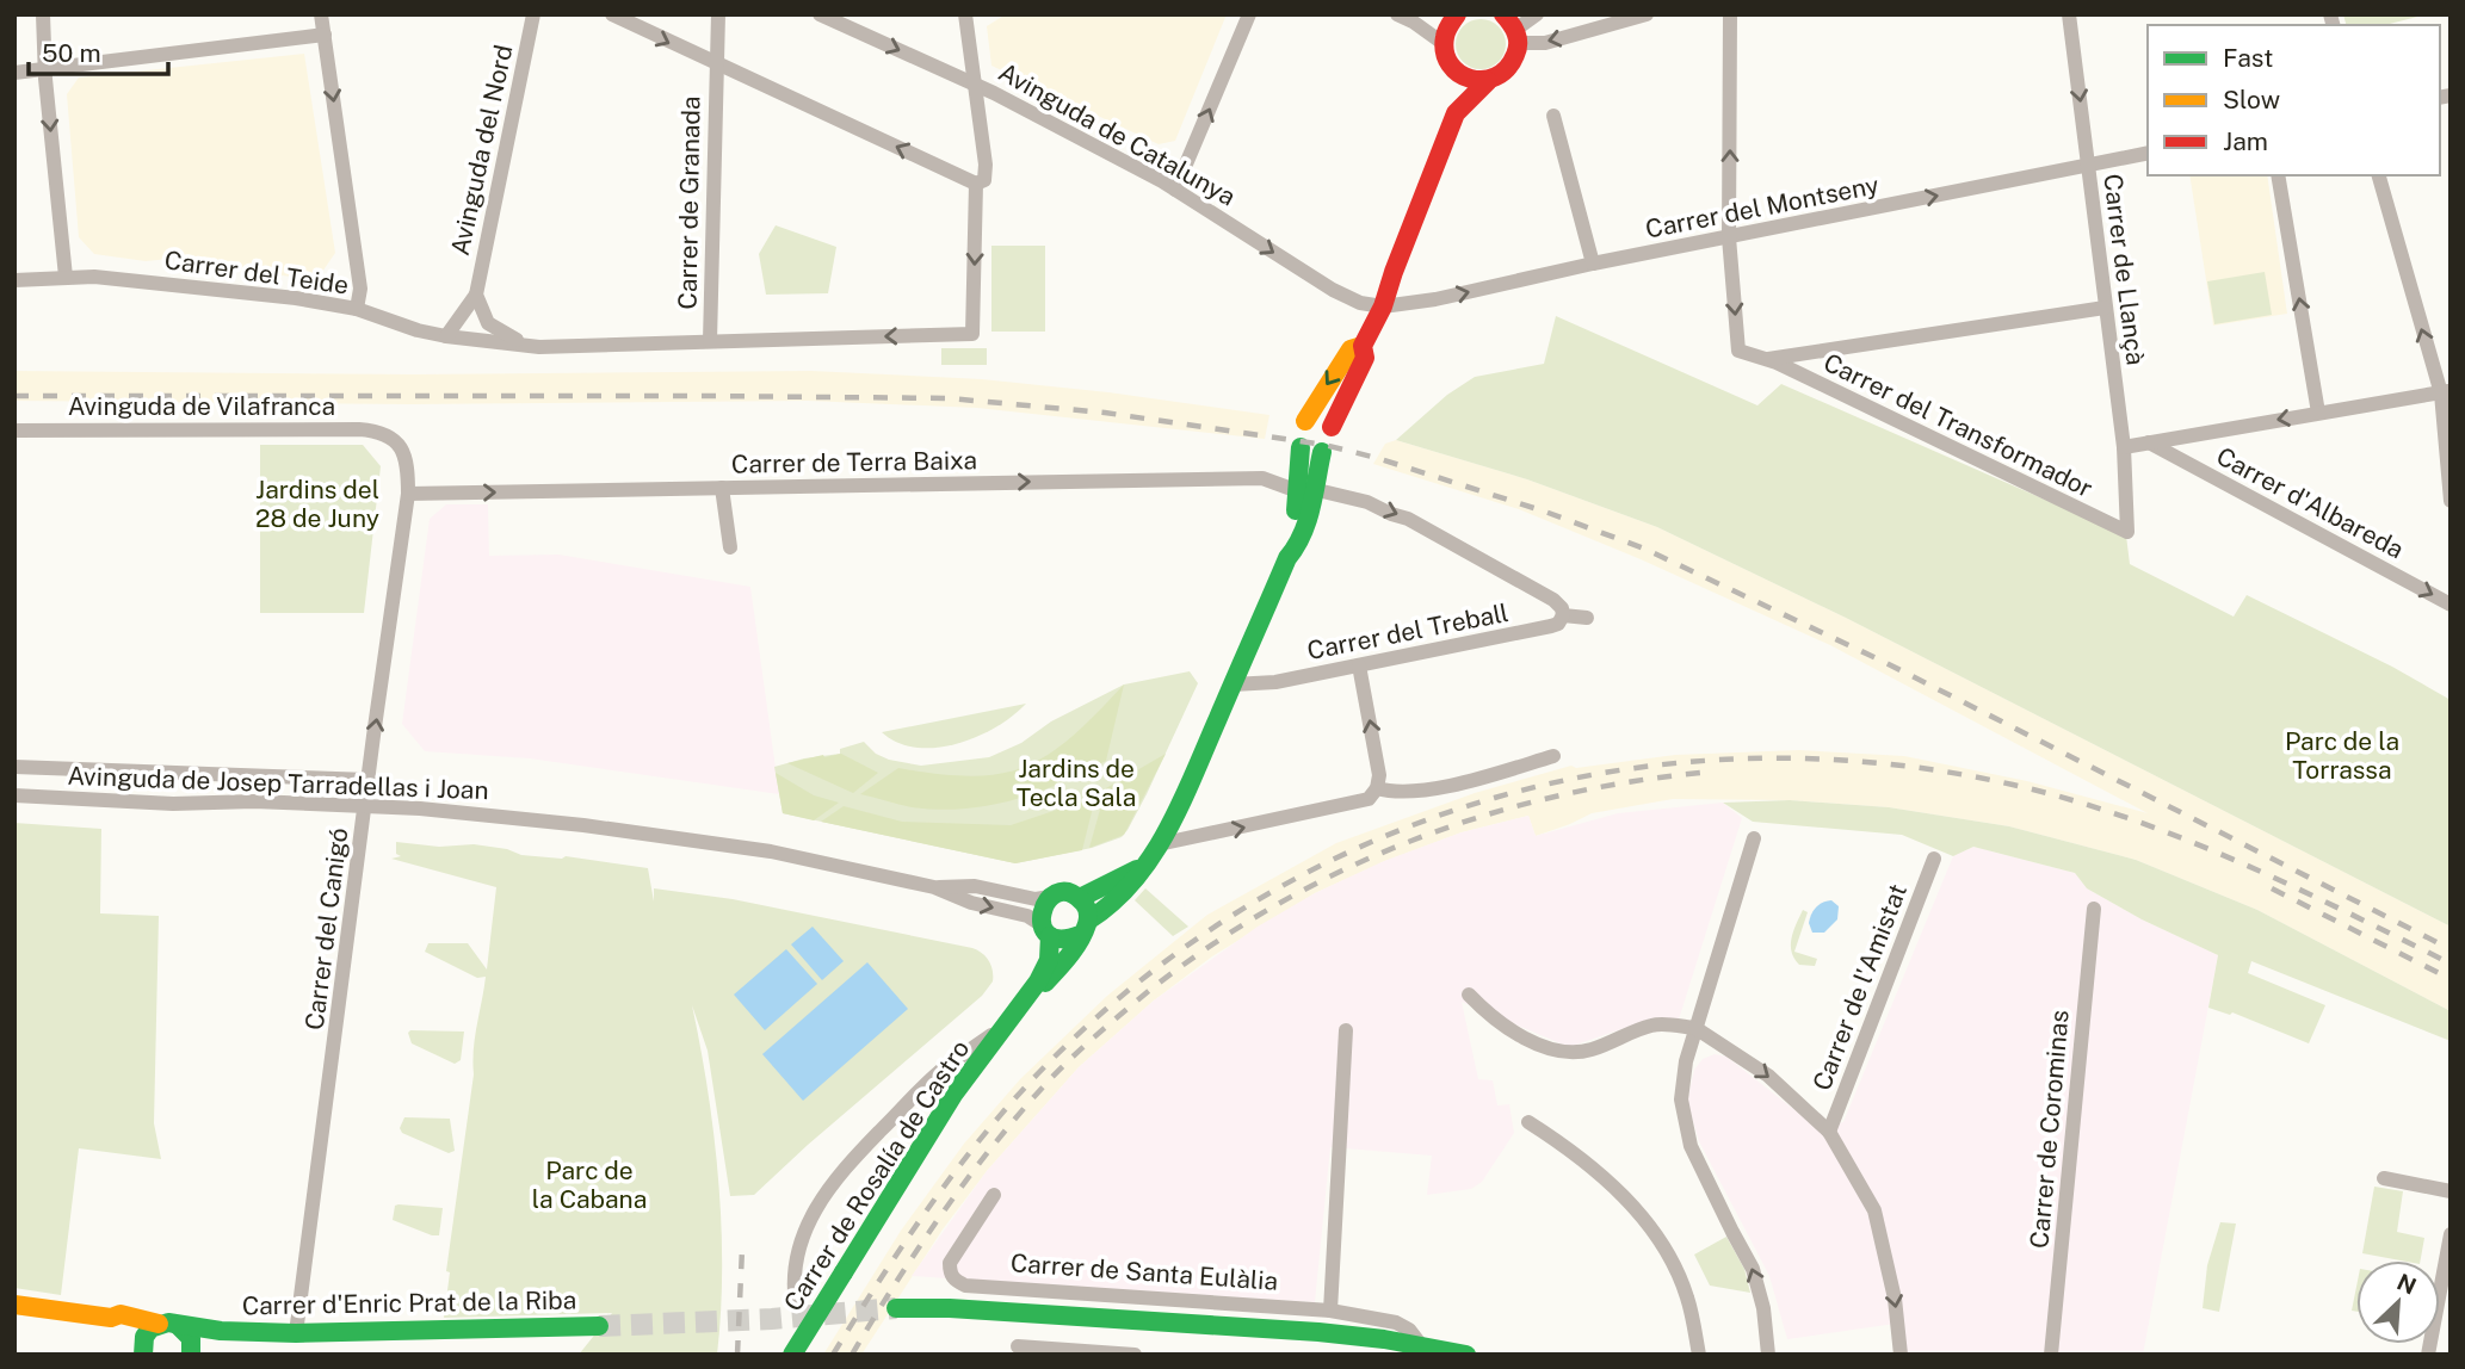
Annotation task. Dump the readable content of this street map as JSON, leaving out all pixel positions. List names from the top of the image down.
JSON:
{
  "streets": {
    "street": [
      "Avinguda de Catalunya",
      "Avinguda del Nord",
      "Carrer de Granada",
      "Carrer del Montseny",
      "Carrer de Llançà",
      "Carrer del Teide",
      "Avinguda de Vilafranca",
      "Carrer del Transformador",
      "Carrer de Terra Baixa",
      "Carrer d'Albareda",
      "Carrer del Treball",
      "Avinguda de Josep Tarradellas i Joan",
      "Carrer del Canigó",
      "Carrer de l'Amistat",
      "Carrer de Corominas",
      "Carrer de Rosalía de Castro",
      "Carrer de Santa Eulàlia",
      "Carrer d'Enric Prat de la Riba"
    ]
  },
  "crossings": [
    ["Avinguda de Catalunya", "Carrer del Montseny"],
    ["Avinguda del Nord", "Carrer del Teide"],
    ["Carrer de Granada", "Carrer del Teide"],
    ["Carrer del Montseny", "Carrer de Llançà"],
    ["Carrer del Montseny", "Carrer del Transformador"],
    ["Carrer de Llançà", "Carrer del Transformador"],
    ["Avinguda de Vilafranca", "Carrer del Canigó"],
    ["Carrer de Terra Baixa", "Carrer del Treball"],
    ["Carrer de Terra Baixa", "Carrer del Canigó"],
    ["Carrer de Terra Baixa", "Carrer de Rosalía de Castro"],
    ["Carrer del Treball", "Carrer de Rosalía de Castro"],
    ["Avinguda de Josep Tarradellas i Joan", "Carrer del Canigó"],
    ["Avinguda de Josep Tarradellas i Joan", "Carrer de Rosalía de Castro"],
    ["Carrer del Canigó", "Carrer d'Enric Prat de la Riba"]
  ],
  "one_way": ["Carrer del Montseny", "Carrer de Terra Baixa", "Carrer d'Albareda"],
  "parks": [
    "Jardins del 28 de Juny",
    "Parc de la Torrassa",
    "Jardins de Tecla Sala",
    "Parc de la Cabana"
  ],
  "legend": ["Fast", "Slow", "Jam"],
  "scale_bar": "50 m",
  "north": "top right"
}
